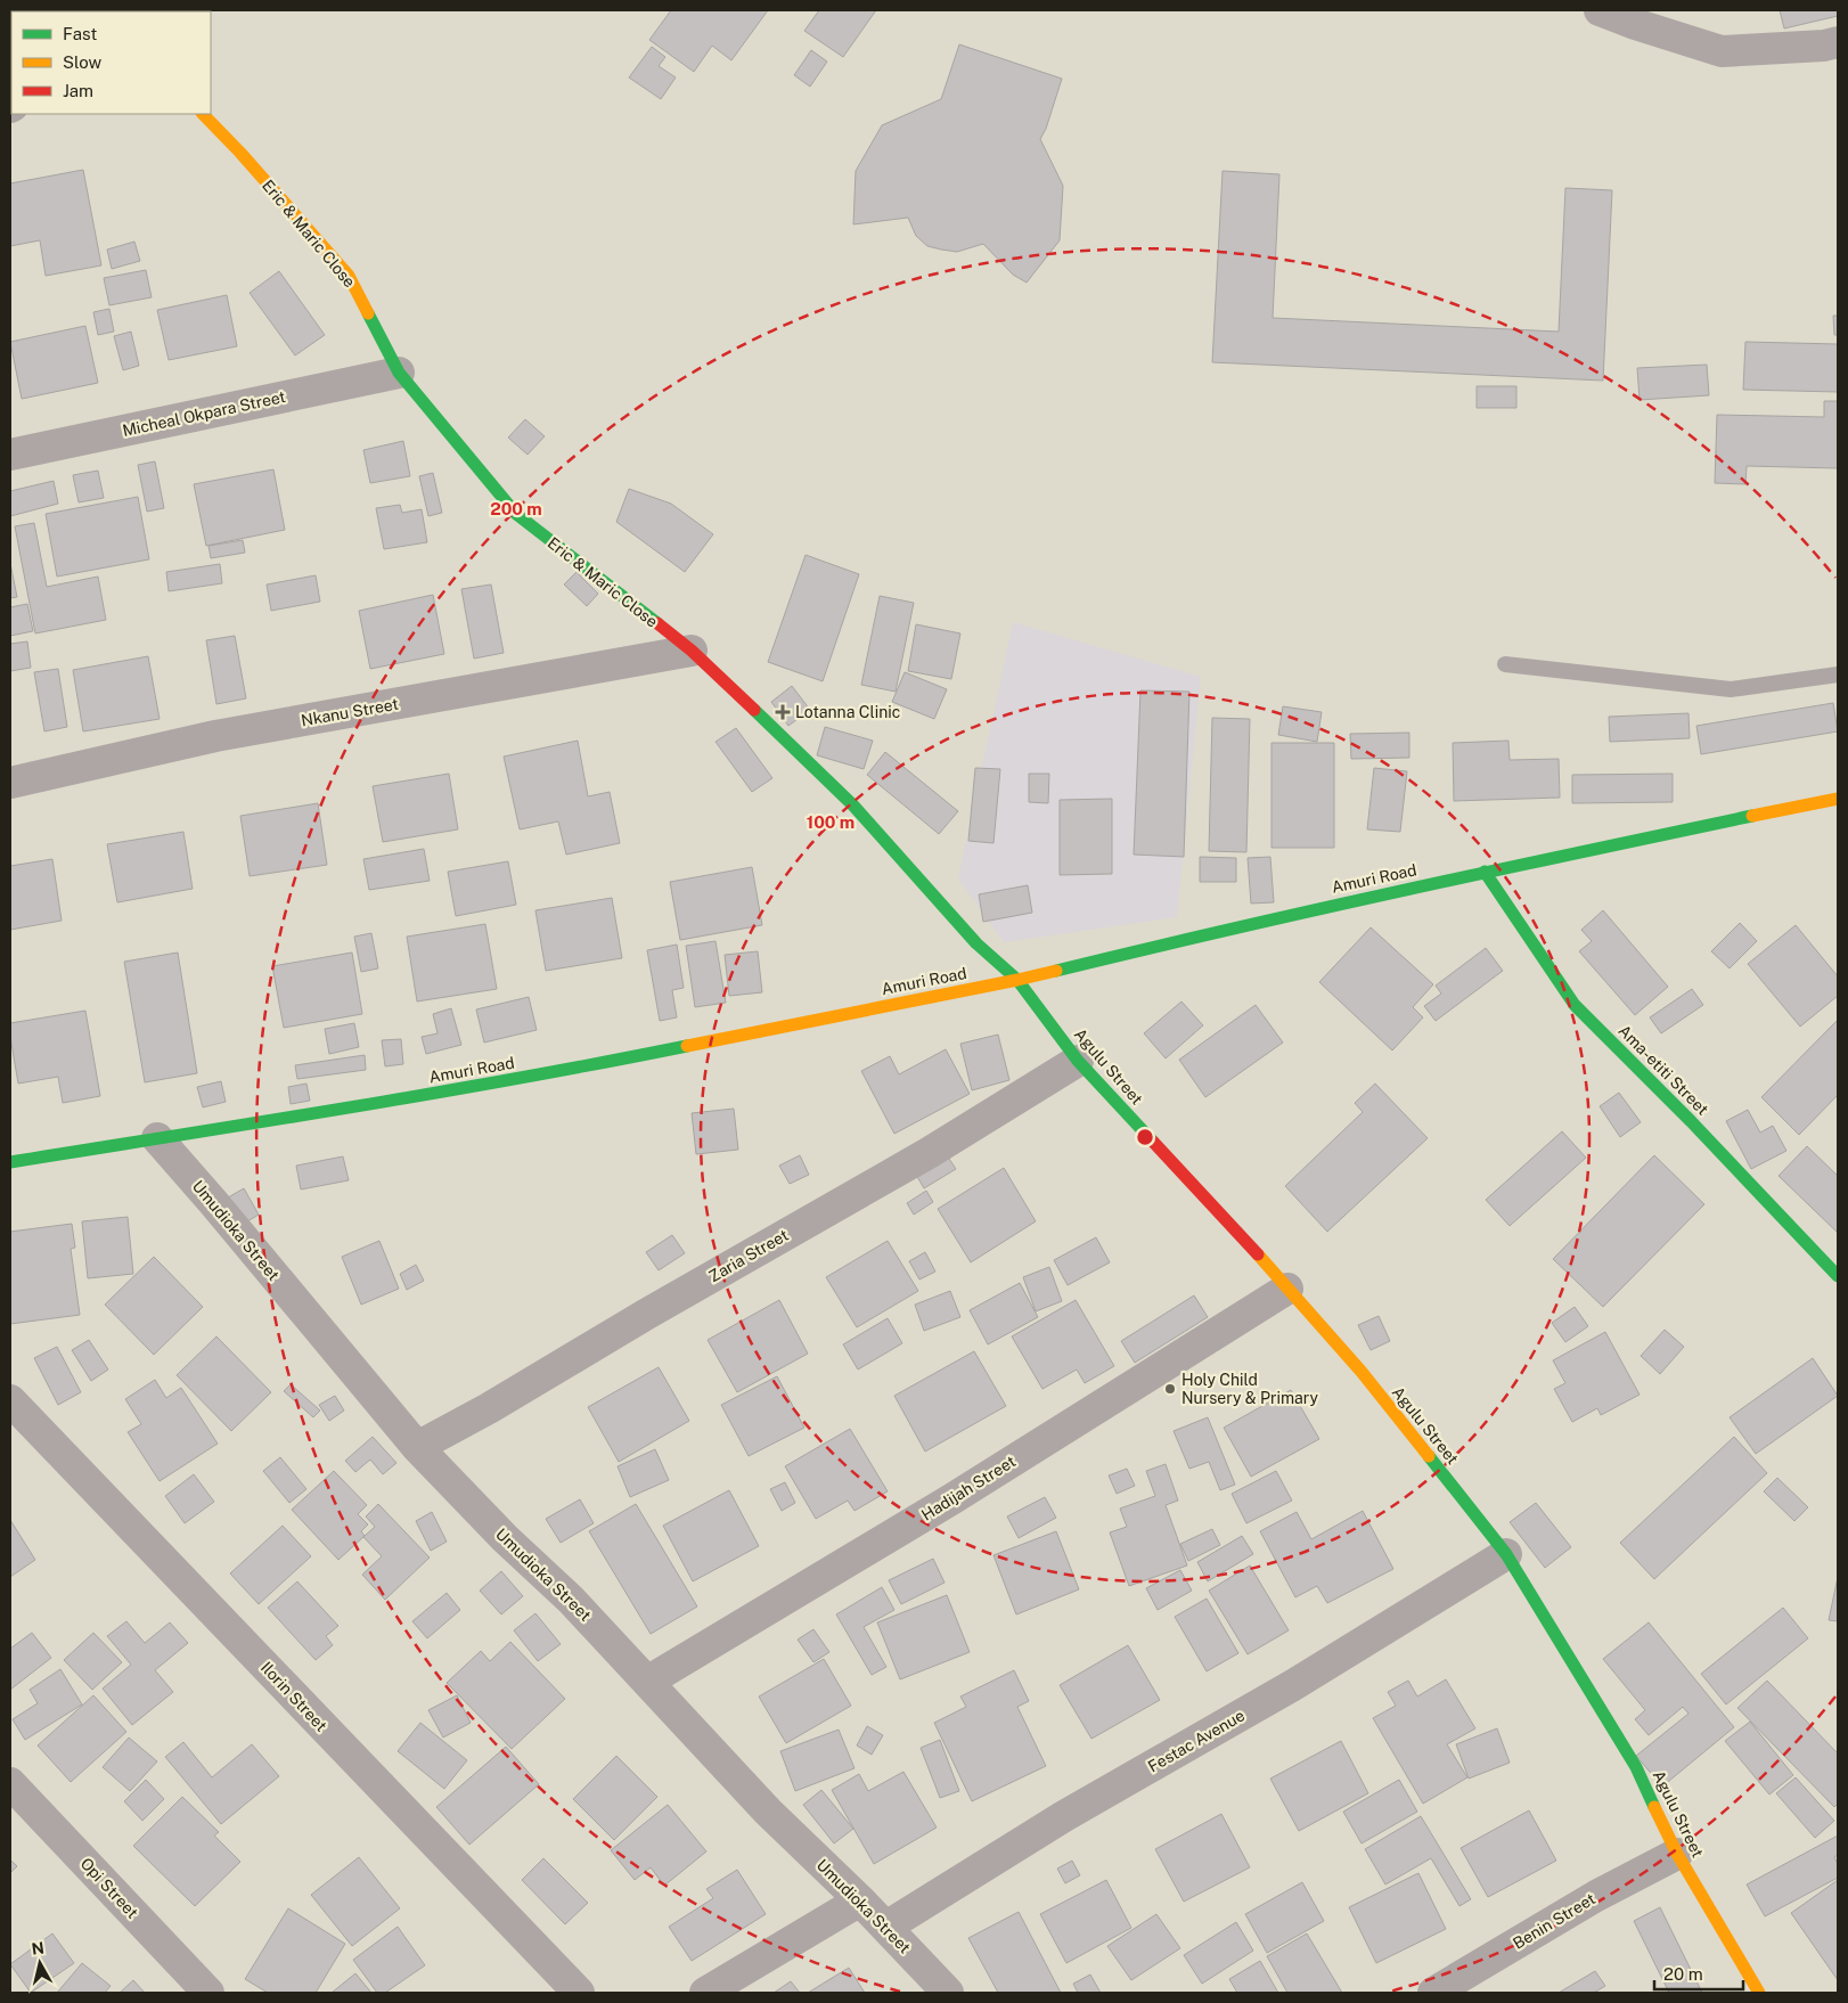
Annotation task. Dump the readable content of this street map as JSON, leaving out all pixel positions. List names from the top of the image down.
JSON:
{
  "streets": {
    "street": [
      "Eric & Maric Close",
      "Micheal Okpara Street",
      "Nkanu Street",
      "Amuri Road",
      "Agulu Street",
      "Ama-etiti Street",
      "Umudioka Street",
      "Zaria Street",
      "Hadijah Street",
      "Ilorin Street",
      "Festac Avenue",
      "Opi Street",
      "Benin Street"
    ]
  },
  "crossings": [
    ["Eric & Maric Close", "Micheal Okpara Street"],
    ["Eric & Maric Close", "Nkanu Street"],
    ["Eric & Maric Close", "Agulu Street"],
    ["Amuri Road", "Agulu Street"],
    ["Amuri Road", "Ama-etiti Street"],
    ["Amuri Road", "Umudioka Street"],
    ["Agulu Street", "Zaria Street"],
    ["Agulu Street", "Hadijah Street"],
    ["Agulu Street", "Festac Avenue"],
    ["Agulu Street", "Benin Street"],
    ["Umudioka Street", "Zaria Street"],
    ["Umudioka Street", "Hadijah Street"],
    ["Umudioka Street", "Festac Avenue"]
  ],
  "places": {
    "health": ["Lotanna Clinic"],
    "other": ["Holy Child Nursery & Primary"]
  },
  "legend": ["Fast", "Slow", "Jam"],
  "scale_bar": "20 m",
  "north": "top",
  "rings": ["200 m", "100 m"]
}
